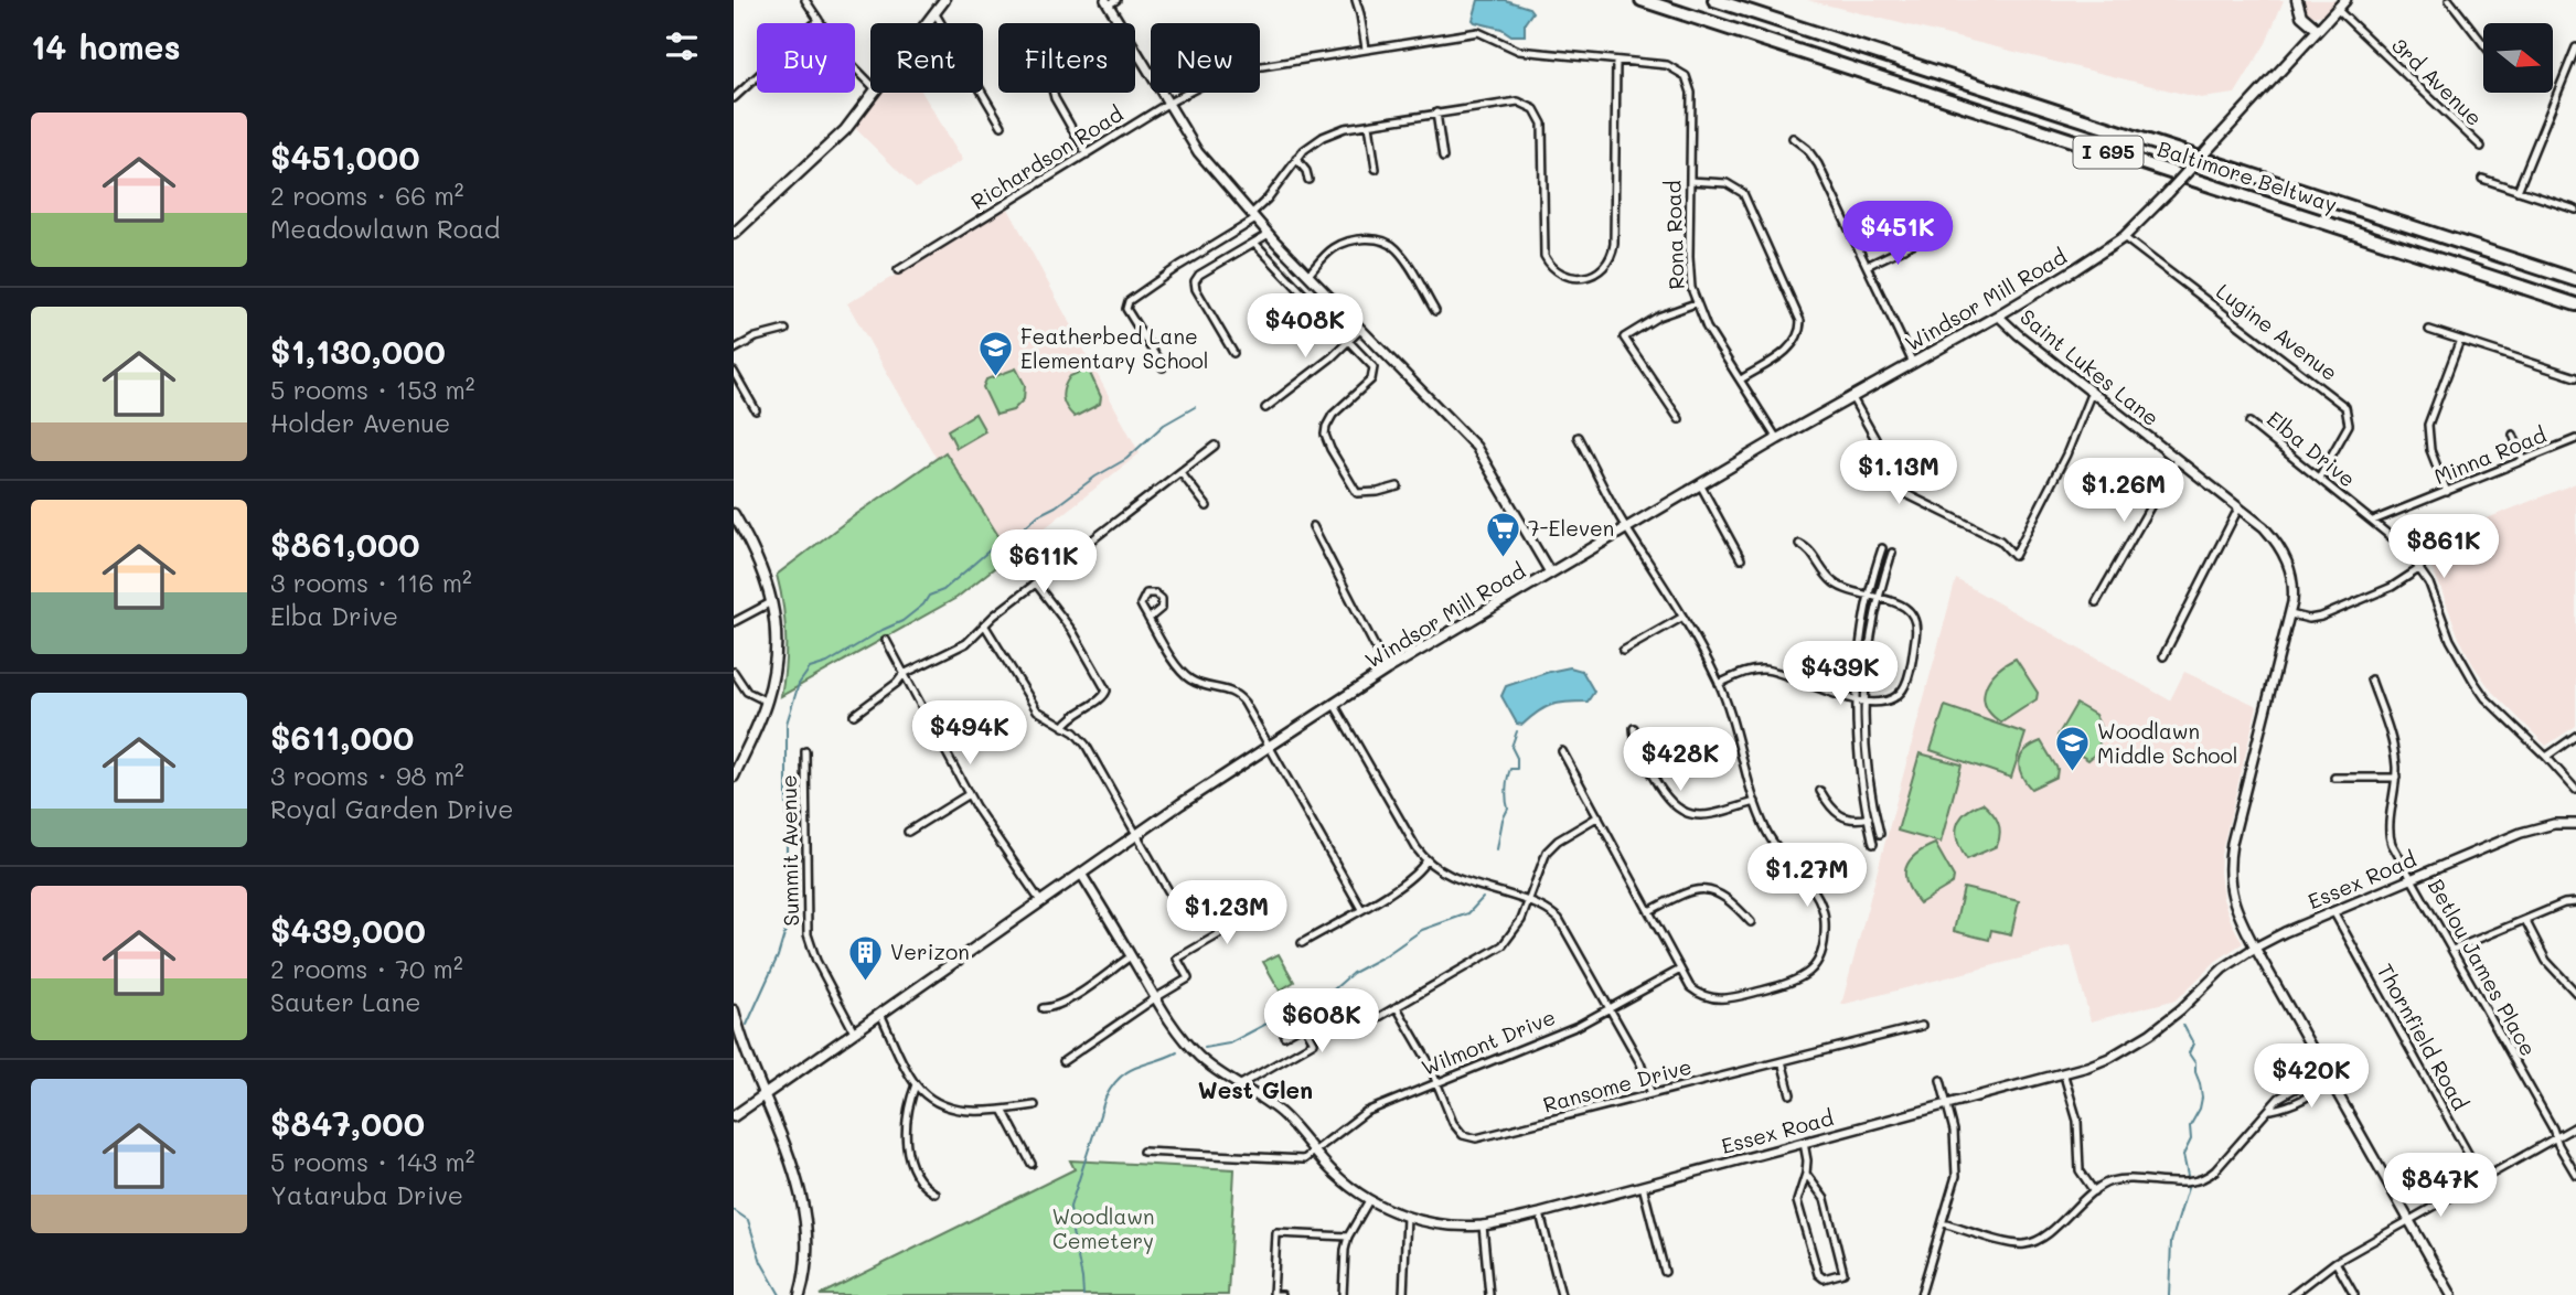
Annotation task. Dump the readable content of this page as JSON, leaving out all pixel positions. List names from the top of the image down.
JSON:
{
  "streets": {
    "highway": ["I 695", "Baltimore Beltway"],
    "main road": ["Windsor Mill Road"],
    "street": [
      "3rd Avenue",
      "Richardson Road",
      "Rona Road",
      "Lugine Avenue",
      "Saint Lukes Lane",
      "Elba Drive",
      "Minna Road",
      "Summit Avenue",
      "Essex Road",
      "Betlou James Place",
      "Thornfield Road",
      "Wilmont Drive",
      "Ransome Drive"
    ]
  },
  "crossings": [
    ["3rd Avenue", "Windsor Mill Road"],
    ["Richardson Road", "Rona Road"],
    ["Rona Road", "Windsor Mill Road"],
    ["Windsor Mill Road", "Lugine Avenue"],
    ["Windsor Mill Road", "Saint Lukes Lane"],
    ["Windsor Mill Road", "Summit Avenue"],
    ["Windsor Mill Road", "Essex Road"],
    ["Lugine Avenue", "Elba Drive"],
    ["Saint Lukes Lane", "Essex Road"],
    ["Elba Drive", "Minna Road"],
    ["Essex Road", "Betlou James Place"],
    ["Essex Road", "Thornfield Road"],
    ["Essex Road", "Wilmont Drive"],
    ["Wilmont Drive", "Ransome Drive"]
  ],
  "districts": ["West Glen"],
  "parks": ["Woodlawn Cemetery"],
  "places": {
    "school or university": ["Featherbed Lane Elementary School", "Woodlawn Middle School"],
    "supermarket": ["7-Eleven"],
    "building": ["Verizon"]
  },
  "north": "right",
  "page": {
    "heading": "14 homes",
    "chip": [
      "Buy",
      "Rent",
      "Filters",
      "New"
    ],
    "list": [
      {
        "name": "$451,000",
        "note": "2 rooms · 66 m² · Meadowlawn Road"
      },
      {
        "name": "$1,130,000",
        "note": "5 rooms · 153 m² · Holder Avenue"
      },
      {
        "name": "$861,000",
        "note": "3 rooms · 116 m² · Elba Drive"
      },
      {
        "name": "$611,000",
        "note": "3 rooms · 98 m² · Royal Garden Drive"
      },
      {
        "name": "$439,000",
        "note": "2 rooms · 70 m² · Sauter Lane"
      },
      {
        "name": "$847,000",
        "note": "5 rooms · 143 m² · Yataruba Drive"
      }
    ],
    "price": [
      "$451K",
      "$408K",
      "$1.13M",
      "$1.26M",
      "$861K",
      "$611K",
      "$439K",
      "$494K",
      "$428K",
      "$1.27M",
      "$1.23M",
      "$608K",
      "$420K",
      "$847K"
    ]
  }
}
